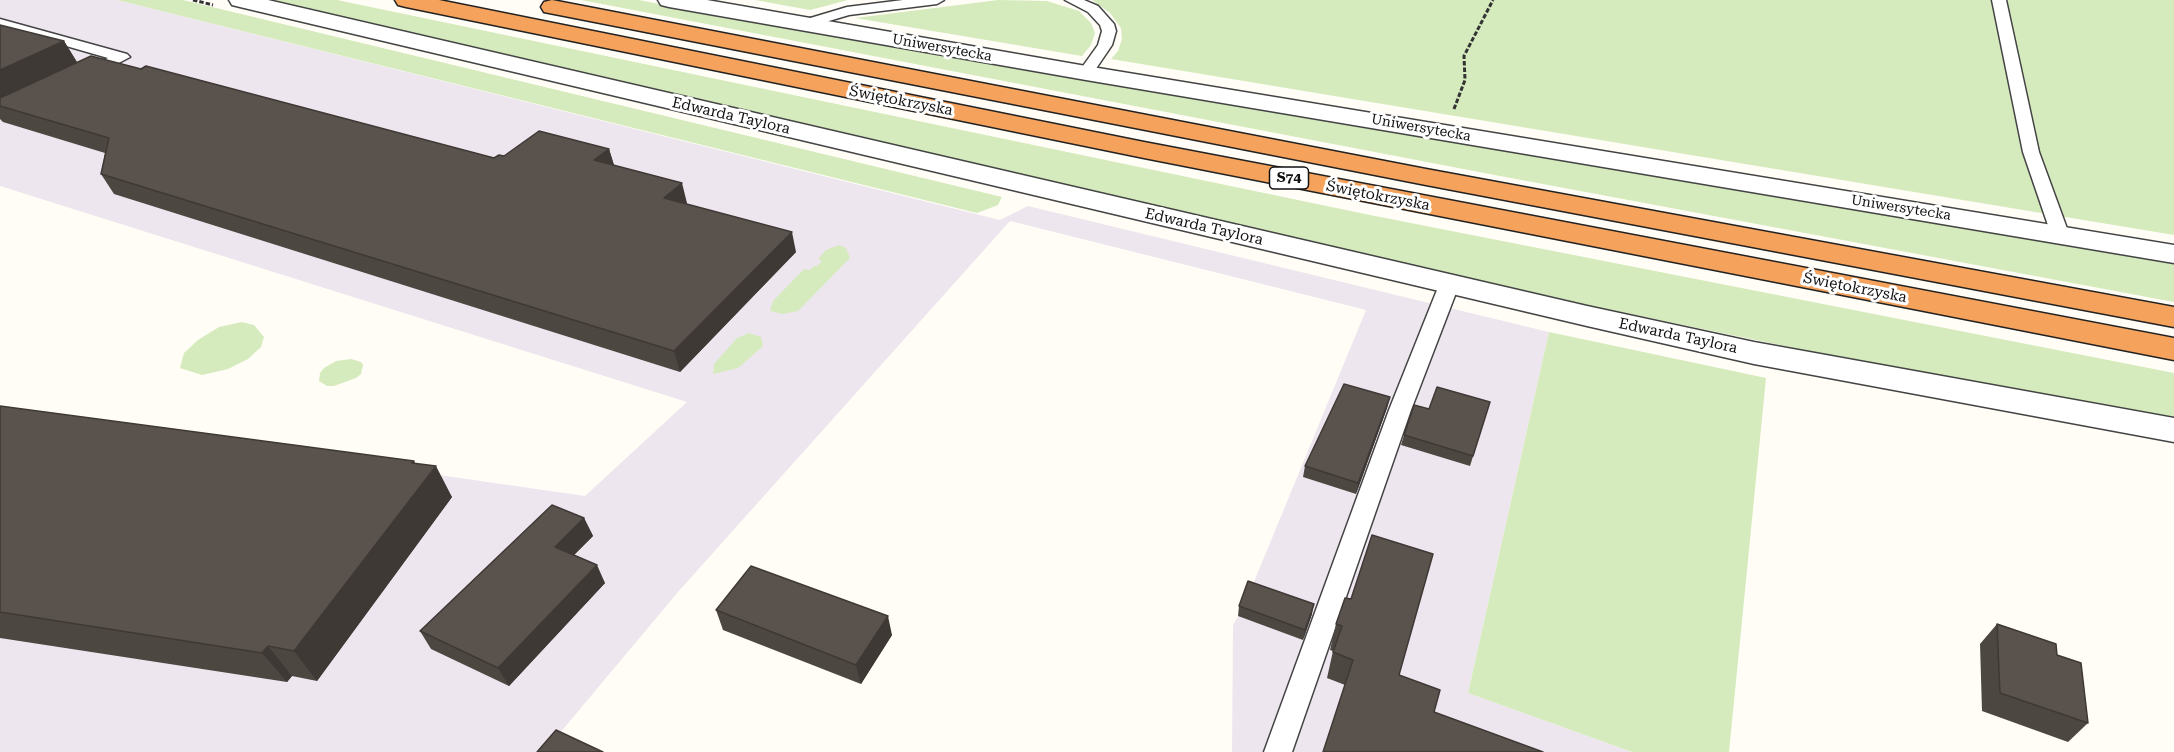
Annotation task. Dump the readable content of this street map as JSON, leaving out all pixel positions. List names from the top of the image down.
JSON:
{
  "streets": {
    "highway": ["Świętokrzyska", "S74"],
    "street": ["Uniwersytecka", "Edwarda Taylora"]
  }
}
